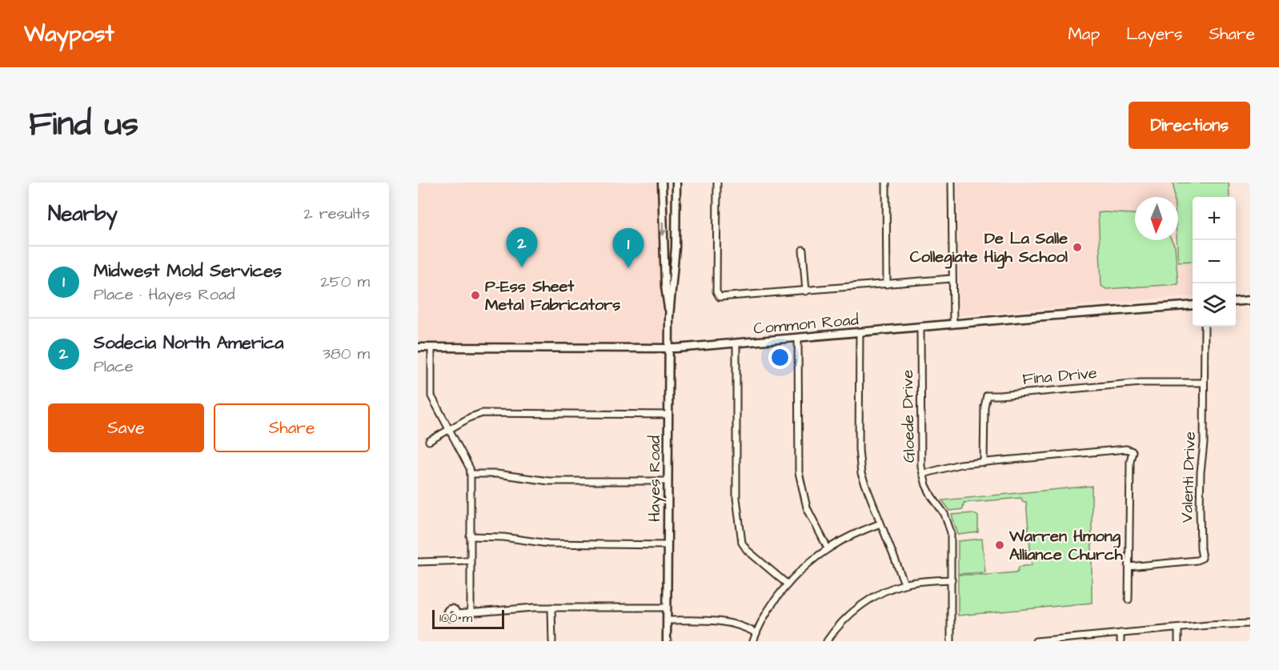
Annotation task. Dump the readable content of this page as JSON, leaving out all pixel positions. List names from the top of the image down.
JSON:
{
  "streets": {
    "street": [
      "Common Road",
      "Fina Drive",
      "Gloede Drive",
      "Valenti Drive",
      "Hayes Road"
    ]
  },
  "crossings": [
    ["Common Road", "Gloede Drive"],
    ["Common Road", "Hayes Road"],
    ["Fina Drive", "Valenti Drive"]
  ],
  "places": ["De La Salle Collegiate High School", "P-Ess Sheet Metal Fabricators", "Warren Hmong Alliance Church"],
  "scale_bar": "100 m",
  "north": "bottom",
  "page": {
    "header": "Waypost",
    "nav": ["Map", "Layers", "Share"],
    "title": "Find us",
    "buttons": [
      "Directions",
      ["Save", "Share"]
    ],
    "heading": ["Nearby", "2 results"],
    "map_buttons": ["+", "−"],
    "pins": ["2", "1"],
    "list": [
      {
        "mark": "1",
        "name": "Midwest Mold Services",
        "note": "Place · Hayes Road",
        "value": "250 m"
      },
      {
        "mark": "2",
        "name": "Sodecia North America",
        "note": "Place",
        "value": "380 m"
      }
    ],
    "scale": "100 m"
  }
}
